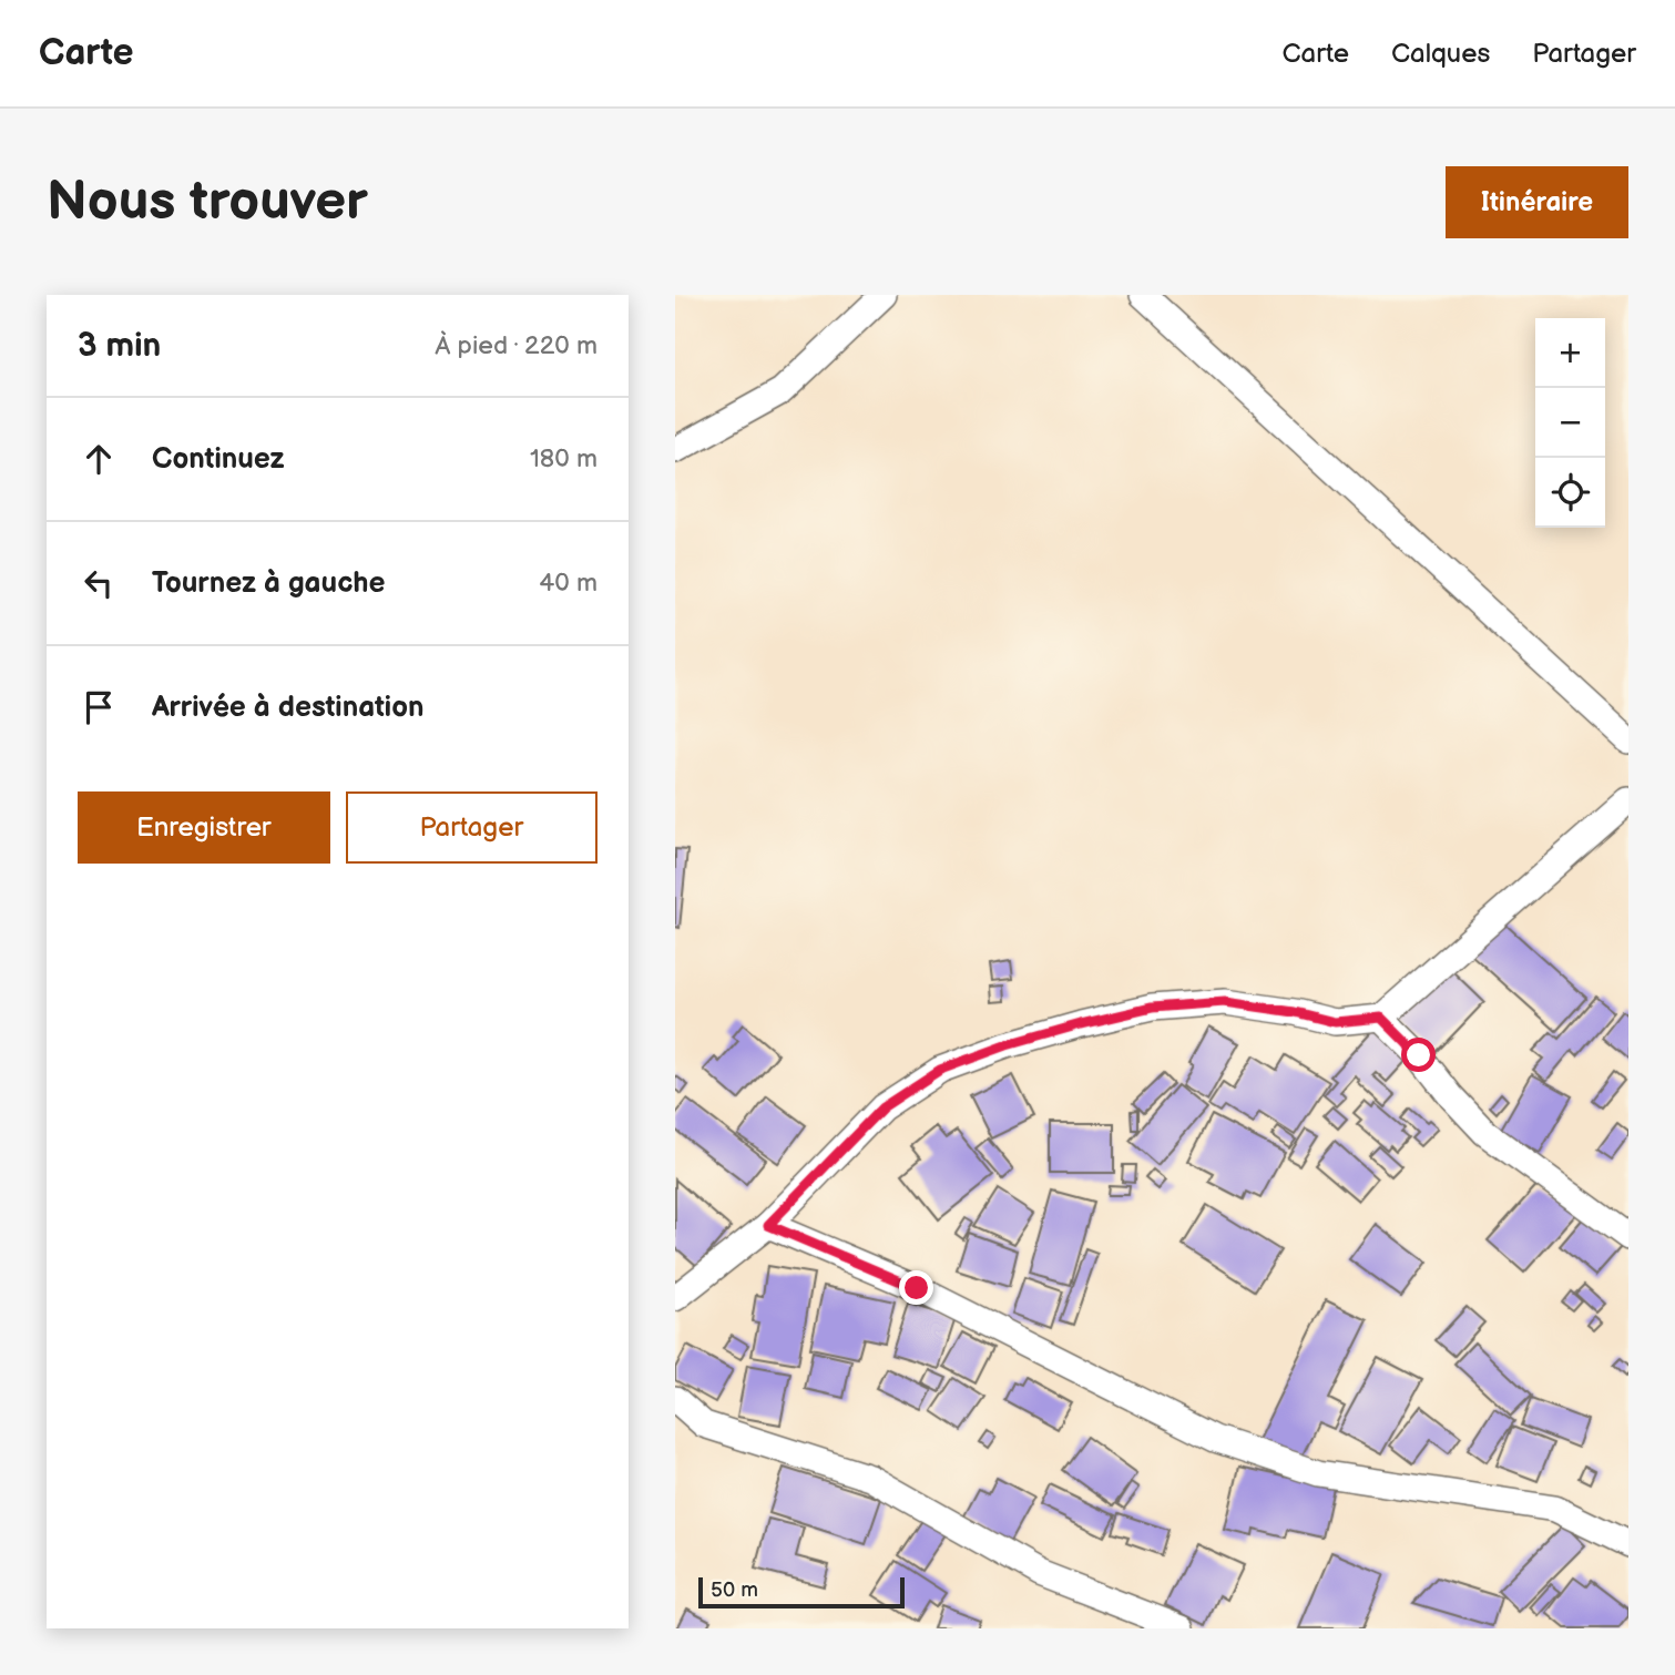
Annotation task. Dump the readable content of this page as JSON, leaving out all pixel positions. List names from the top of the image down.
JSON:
{
  "scale_bar": "50 m",
  "page": {
    "header": "Carte",
    "nav": ["Carte", "Calques", "Partager"],
    "buttons": [
      "Itinéraire",
      ["Enregistrer", "Partager"]
    ],
    "title": "Nous trouver",
    "heading": ["3 min", "À pied · 220 m"],
    "map_buttons": ["+", "−"],
    "list": [
      ["Continuez", "180 m"],
      ["Tournez à gauche", "40 m"],
      "Arrivée à destination"
    ],
    "scale": "50 m"
  }
}
